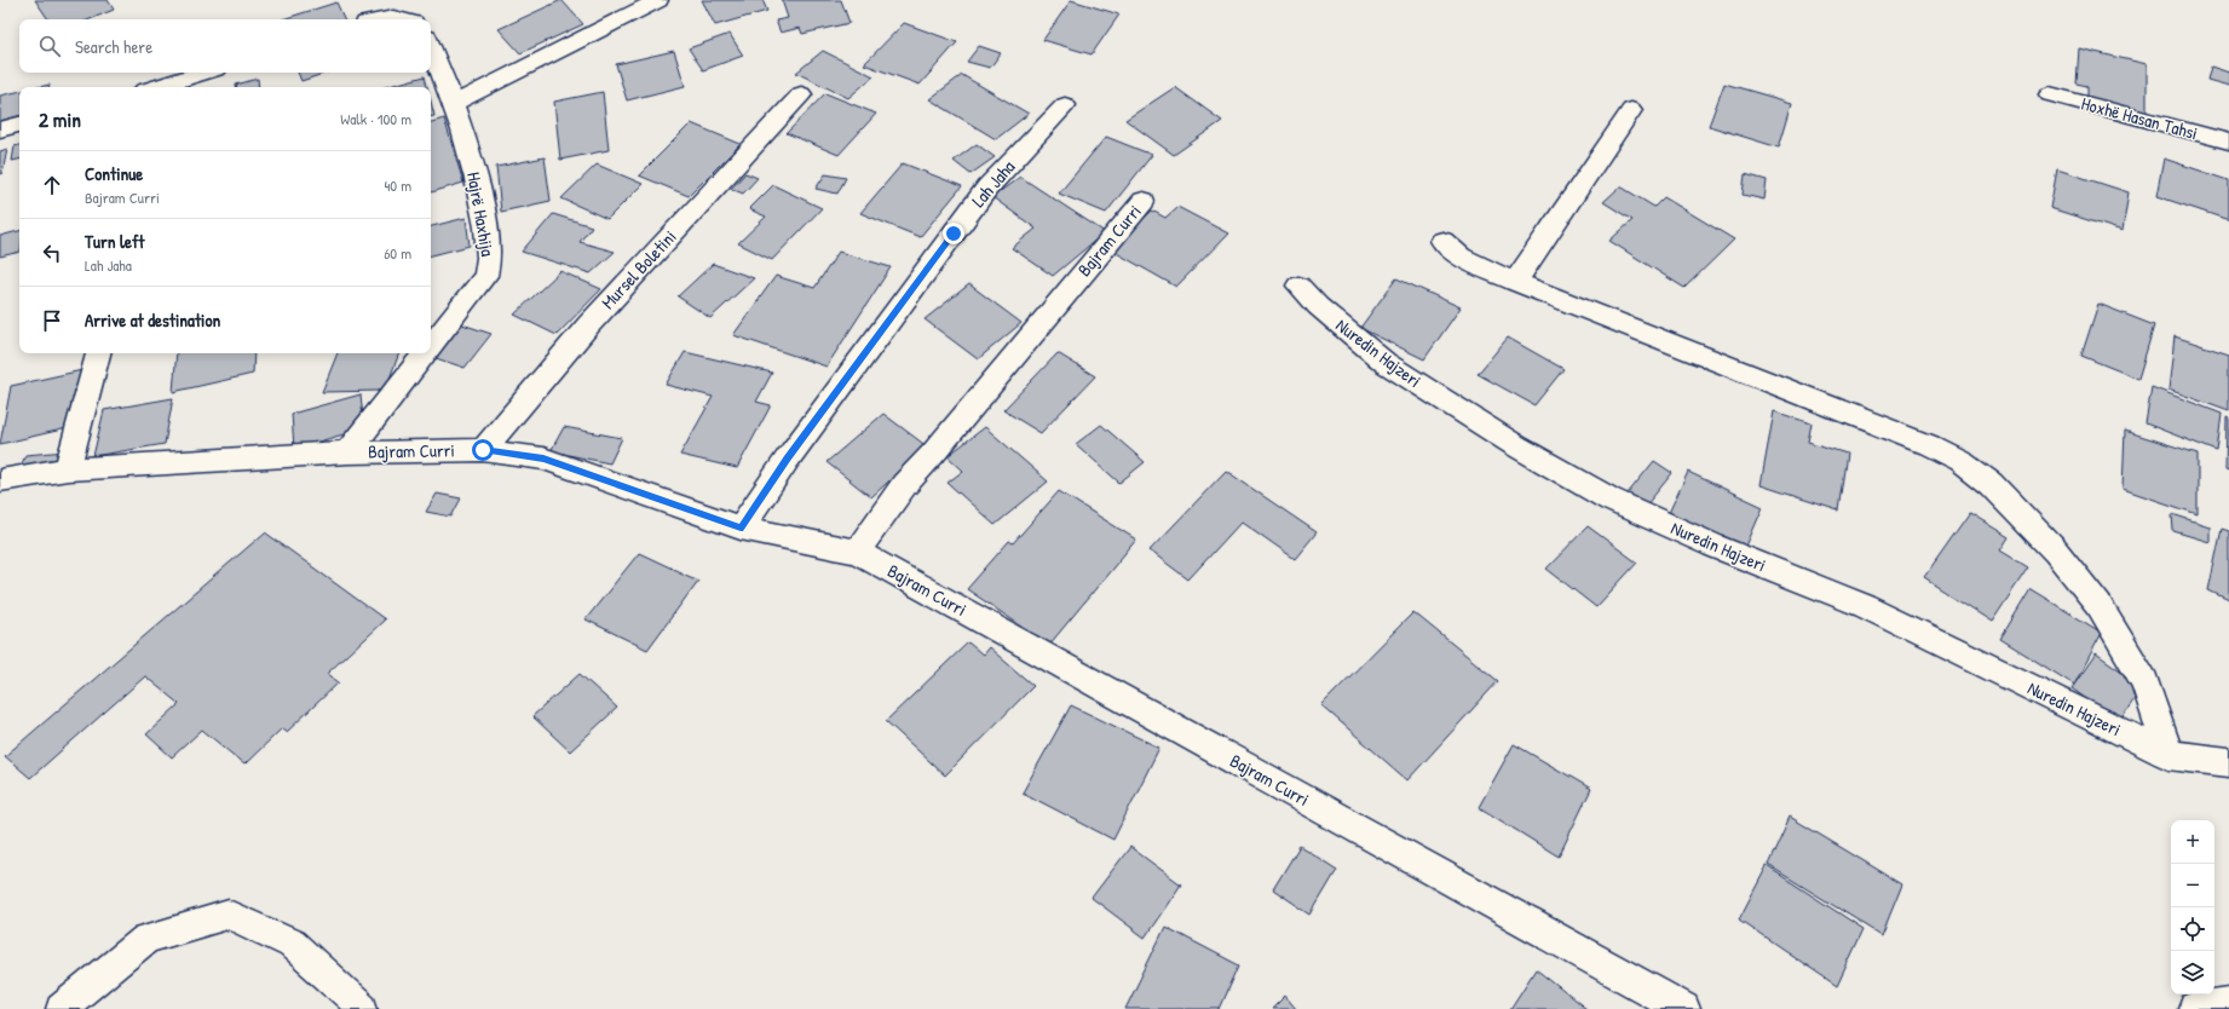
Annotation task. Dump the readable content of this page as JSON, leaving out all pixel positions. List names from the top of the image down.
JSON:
{
  "streets": {
    "street": [
      "Hoxhë Hasan Tahsi",
      "Lah Jaha",
      "Hajrë Haxhija",
      "Bajram Curri",
      "Mursel Boletini",
      "Nuredin Hajzeri"
    ]
  },
  "crossings": [
    ["Lah Jaha", "Bajram Curri"],
    ["Hajrë Haxhija", "Bajram Curri"],
    ["Bajram Curri", "Mursel Boletini"]
  ],
  "page": {
    "search": "Search here",
    "heading": ["2 min", "Walk · 100 m"],
    "list": [
      ["Continue", "Bajram Curri", "40 m"],
      ["Turn left", "Lah Jaha", "60 m"],
      "Arrive at destination"
    ],
    "map_buttons": ["+", "−"]
  }
}
